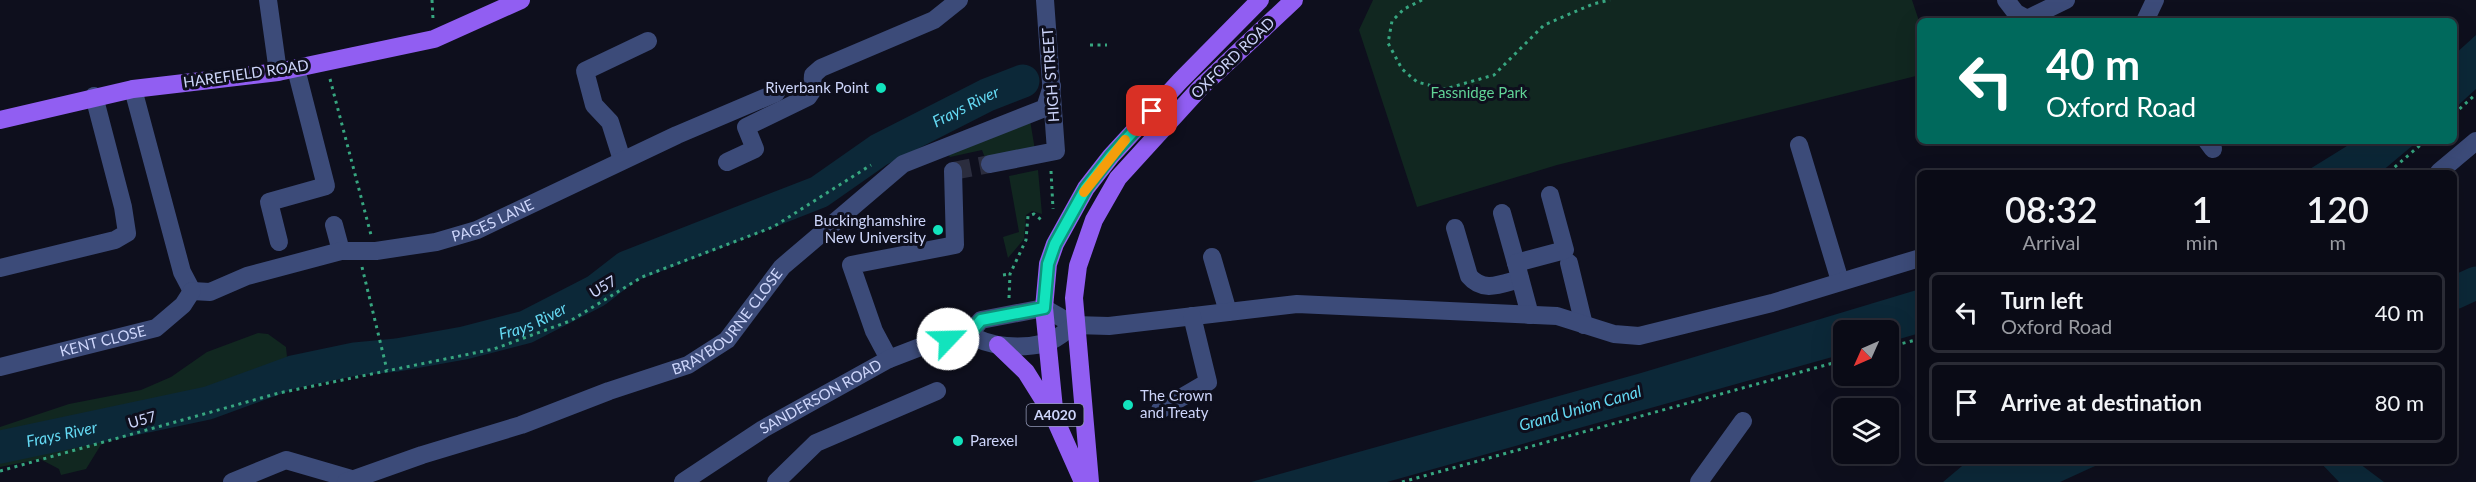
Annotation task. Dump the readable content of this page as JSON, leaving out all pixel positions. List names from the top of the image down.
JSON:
{
  "streets": {
    "main road": ["OXFORD ROAD", "HAREFIELD ROAD", "A4020"],
    "street": [
      "HIGH STREET",
      "PAGES LANE",
      "BRAYBOURNE CLOSE",
      "KENT CLOSE",
      "SANDERSON ROAD"
    ],
    "path": ["U57"]
  },
  "crossings": [
    ["HIGH STREET", "BRAYBOURNE CLOSE"],
    ["PAGES LANE", "KENT CLOSE"]
  ],
  "water": ["Frays River", "Grand Union Canal"],
  "parks": ["Fassnidge Park"],
  "places": [
    "Riverbank Point",
    "Buckinghamshire New University",
    "The Crown and Treaty",
    "Parexel"
  ],
  "north": "bottom left",
  "page": {
    "turn": ["40 m", "Oxford Road"],
    "eta": [
      "08:32",
      "Arrival",
      "1",
      "min",
      "120",
      "m"
    ],
    "list": [
      {
        "name": "Turn left",
        "note": "Oxford Road",
        "value": "40 m"
      },
      {
        "name": "Arrive at destination",
        "value": "80 m"
      }
    ]
  }
}
